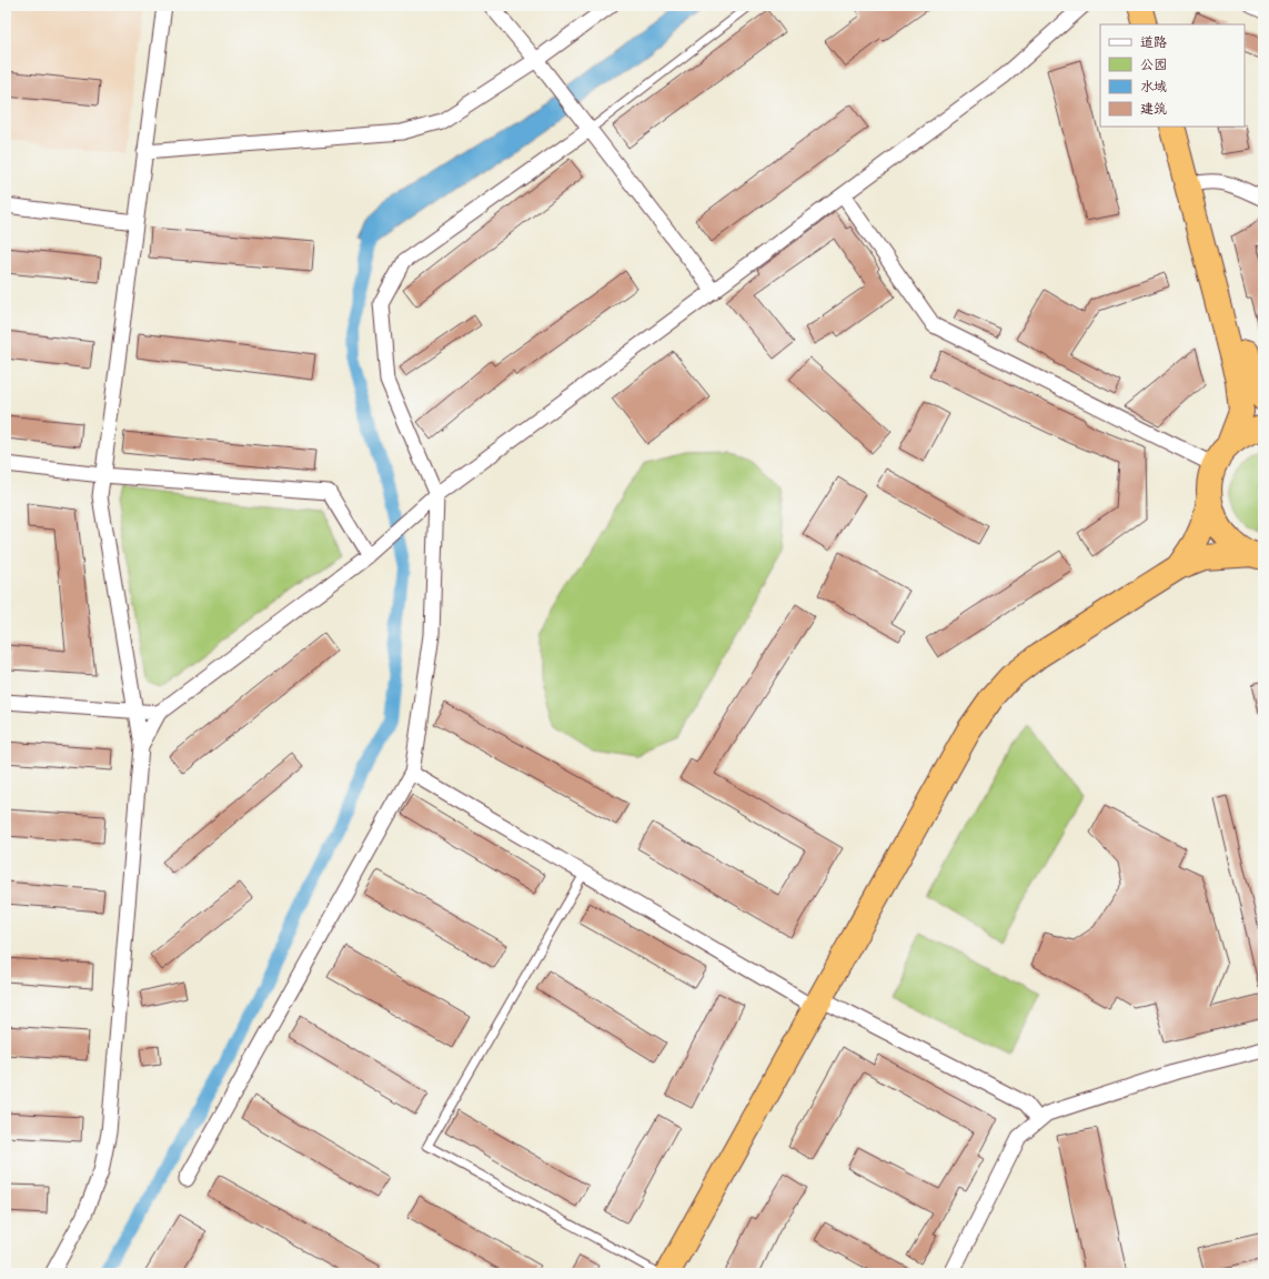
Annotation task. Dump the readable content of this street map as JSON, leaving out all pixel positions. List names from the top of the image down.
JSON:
{
  "legend": [
    "道路",
    "公园",
    "水域",
    "建筑"
  ]
}
